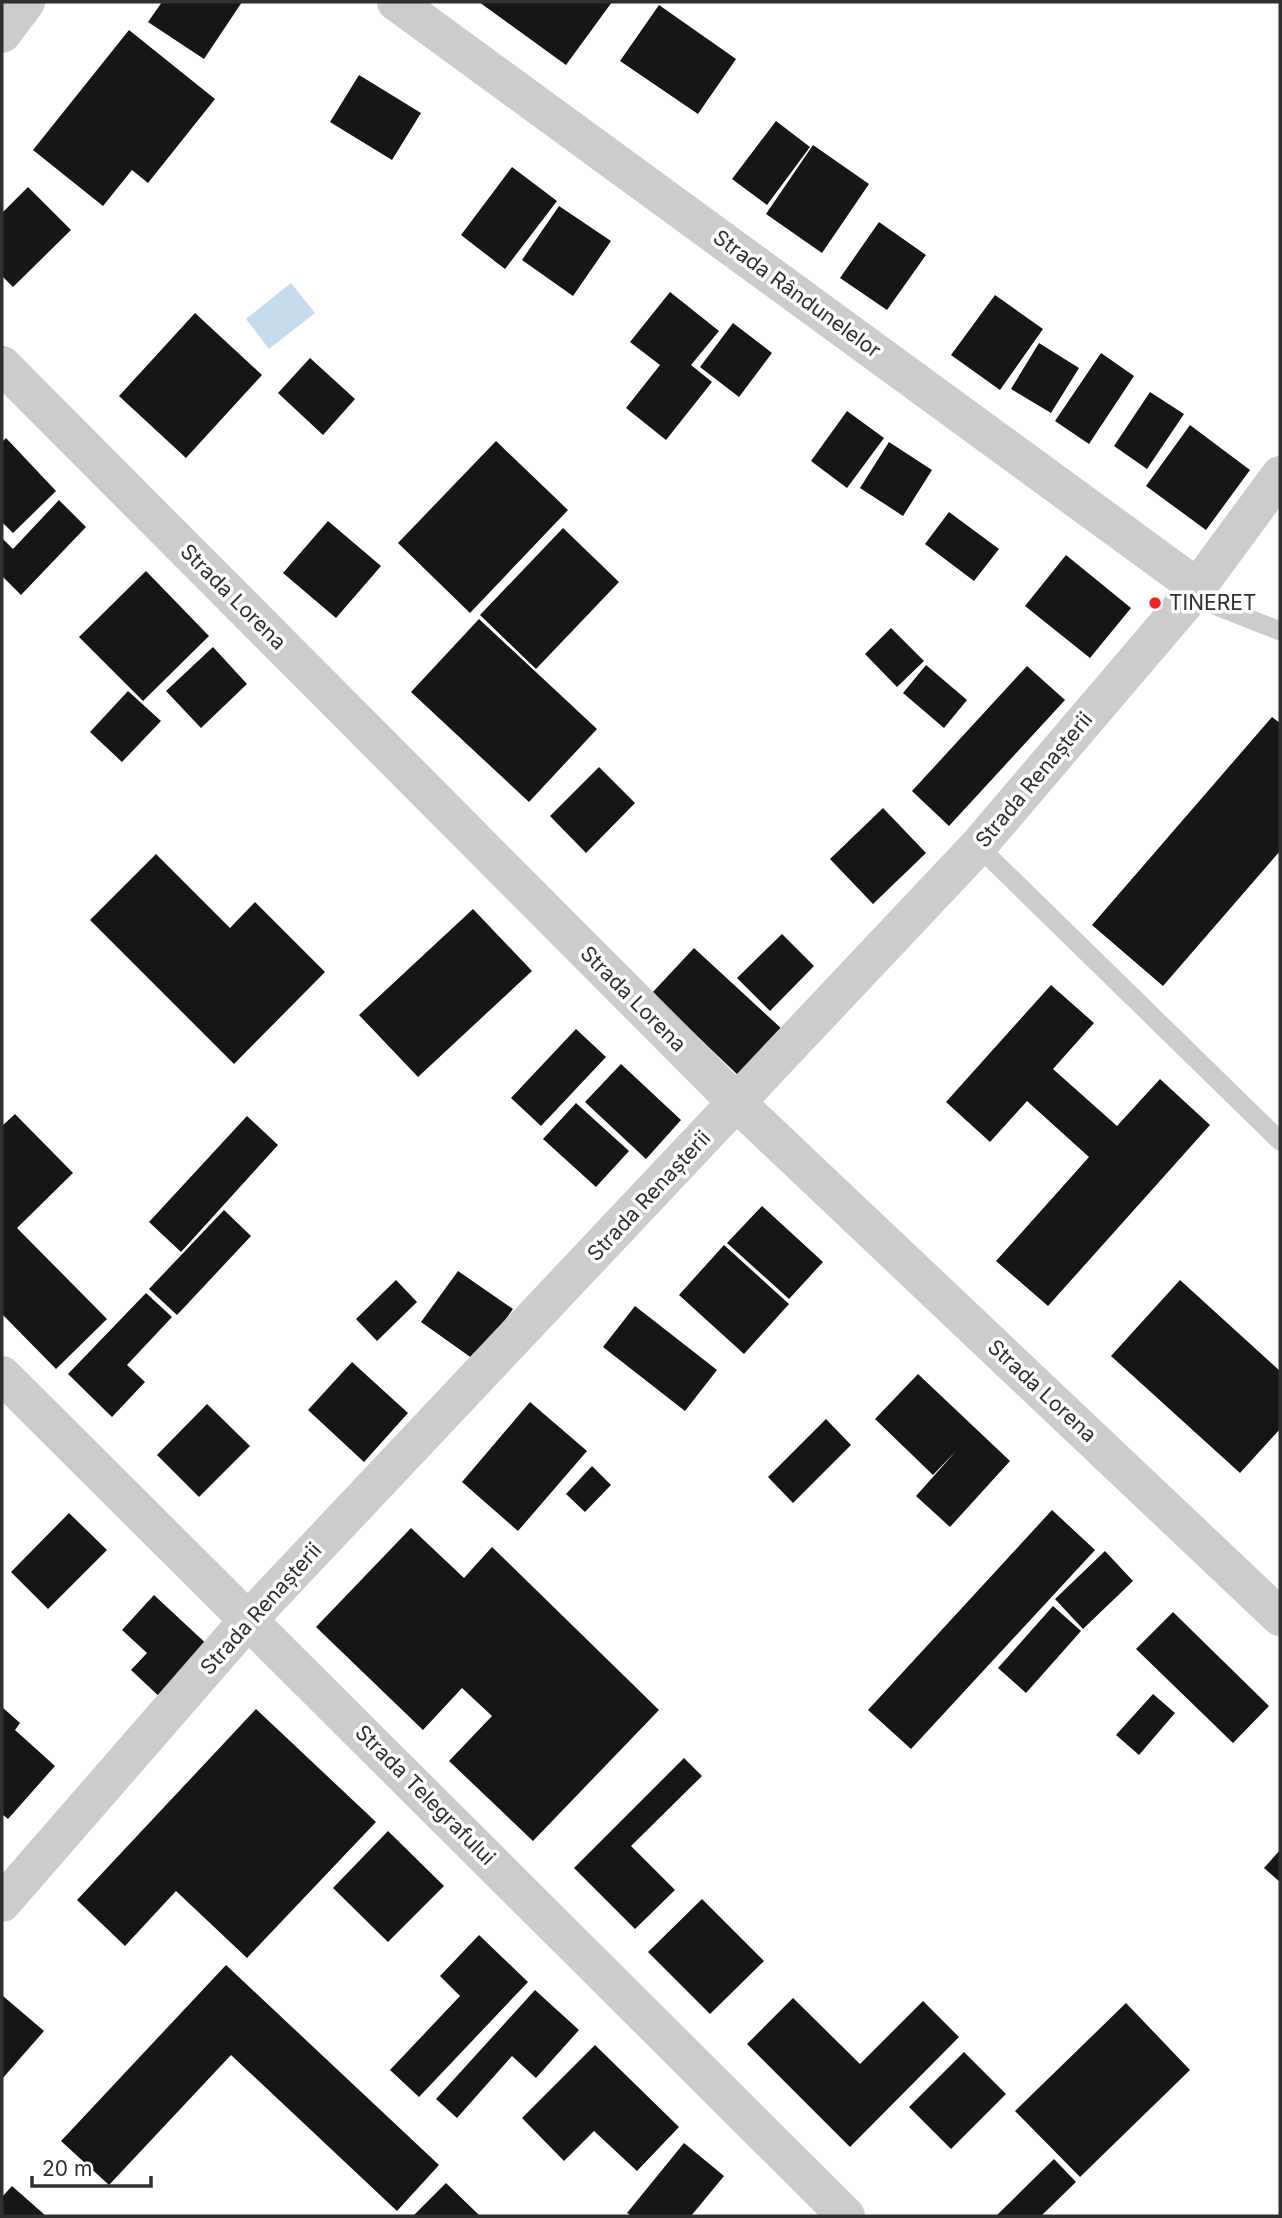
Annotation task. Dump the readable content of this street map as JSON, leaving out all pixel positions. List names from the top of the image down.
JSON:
{
  "streets": {
    "street": [
      "Strada Rândunelelor",
      "Strada Lorena",
      "Strada Renașterii",
      "Strada Telegrafului"
    ]
  },
  "crossings": [
    ["Strada Rândunelelor", "Strada Renașterii"],
    ["Strada Lorena", "Strada Renașterii"],
    ["Strada Renașterii", "Strada Telegrafului"]
  ],
  "places": ["TINERET"],
  "scale_bar": "20 m"
}
